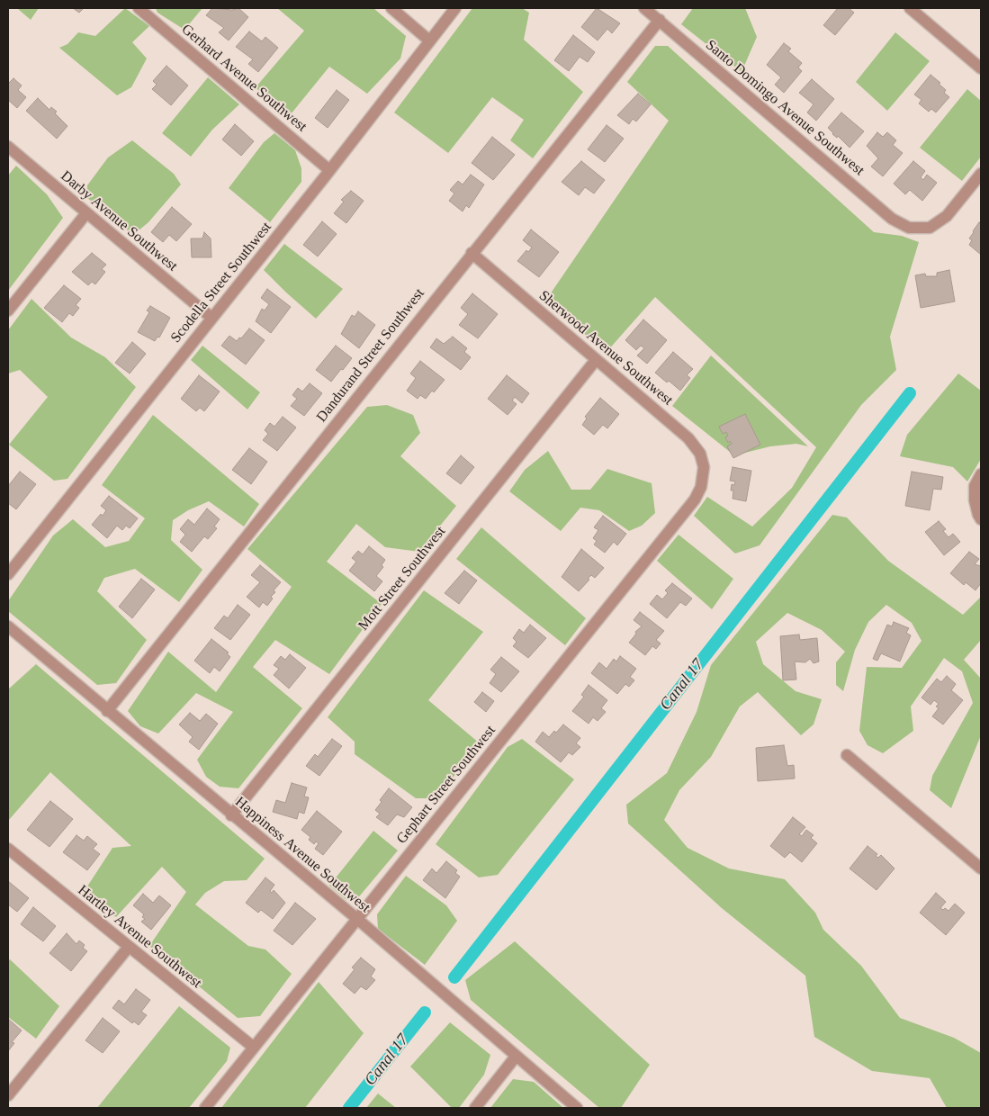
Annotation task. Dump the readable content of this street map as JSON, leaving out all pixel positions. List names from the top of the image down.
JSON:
{
  "streets": {
    "street": [
      "Gerhard Avenue Southwest",
      "Santo Domingo Avenue Southwest",
      "Darby Avenue Southwest",
      "Scodella Street Southwest",
      "Sherwood Avenue Southwest",
      "Dandurand Street Southwest",
      "Mott Street Southwest",
      "Gephart Street Southwest",
      "Happiness Avenue Southwest",
      "Hartley Avenue Southwest"
    ]
  },
  "crossings": [
    ["Gerhard Avenue Southwest", "Scodella Street Southwest"],
    ["Santo Domingo Avenue Southwest", "Dandurand Street Southwest"],
    ["Darby Avenue Southwest", "Scodella Street Southwest"],
    ["Sherwood Avenue Southwest", "Dandurand Street Southwest"],
    ["Sherwood Avenue Southwest", "Mott Street Southwest"],
    ["Sherwood Avenue Southwest", "Gephart Street Southwest"],
    ["Dandurand Street Southwest", "Happiness Avenue Southwest"],
    ["Mott Street Southwest", "Happiness Avenue Southwest"],
    ["Gephart Street Southwest", "Happiness Avenue Southwest"],
    ["Gephart Street Southwest", "Hartley Avenue Southwest"]
  ],
  "water": ["Canal 17"]
}
